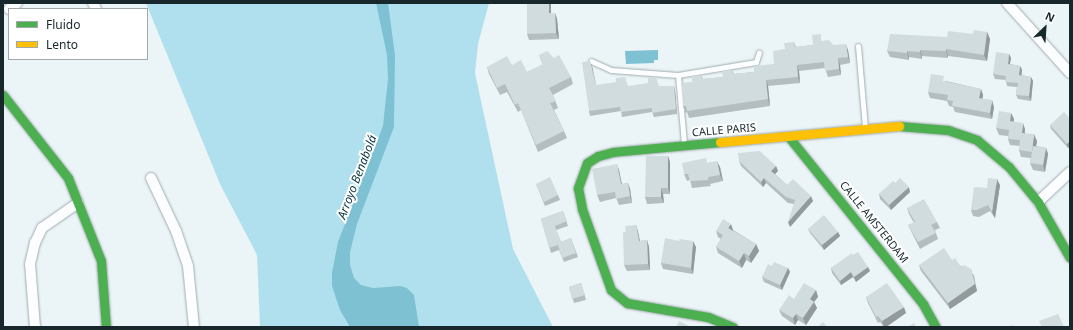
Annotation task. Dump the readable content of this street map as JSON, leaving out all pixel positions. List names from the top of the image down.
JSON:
{
  "streets": {
    "street": ["CALLE PARIS", "CALLE AMSTERDAM"]
  },
  "crossings": [
    ["CALLE PARIS", "CALLE AMSTERDAM"]
  ],
  "water": ["Arroyo Benabolá"],
  "legend": ["Fluido", "Lento"],
  "north": "top right"
}
